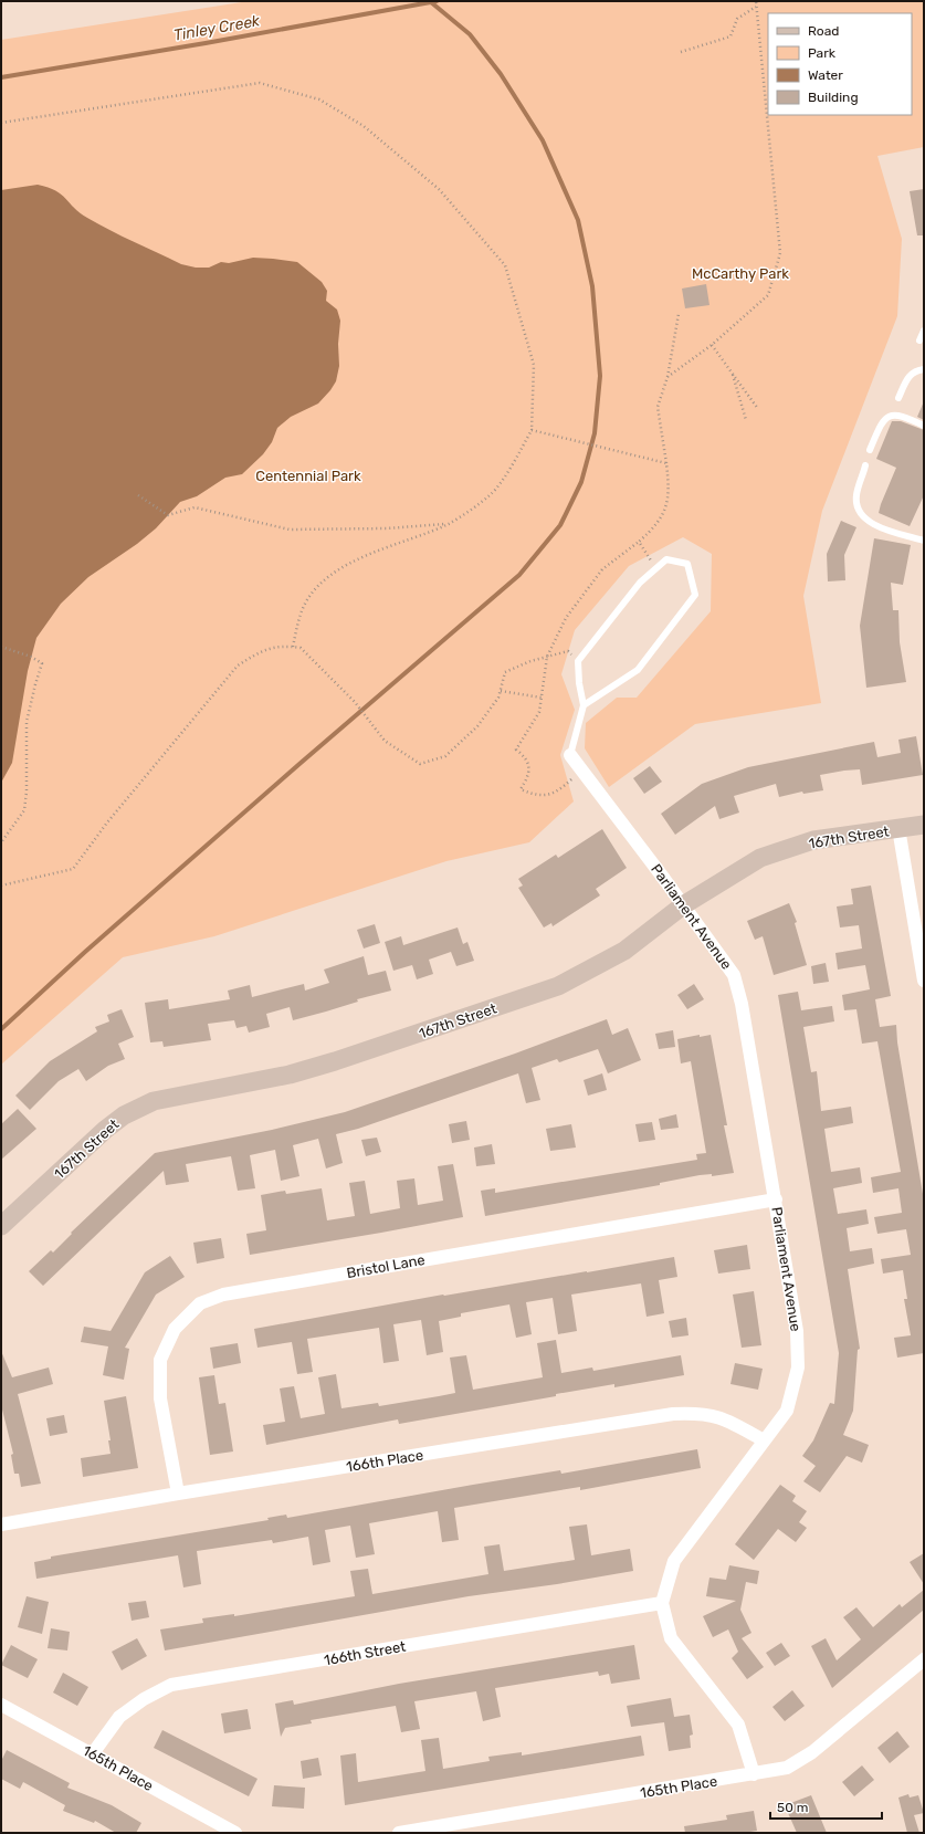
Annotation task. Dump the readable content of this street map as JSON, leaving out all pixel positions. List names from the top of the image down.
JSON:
{
  "streets": {
    "street": [
      "167th Street",
      "Parliament Avenue",
      "Bristol Lane",
      "166th Place",
      "166th Street",
      "165th Place"
    ]
  },
  "crossings": [
    ["167th Street", "Parliament Avenue"],
    ["Parliament Avenue", "Bristol Lane"],
    ["Parliament Avenue", "166th Place"],
    ["Parliament Avenue", "166th Street"],
    ["Bristol Lane", "166th Place"],
    ["166th Street", "165th Place"]
  ],
  "water": ["Tinley Creek"],
  "parks": ["McCarthy Park", "Centennial Park"],
  "legend": [
    "Road",
    "Park",
    "Water",
    "Building"
  ],
  "scale_bar": "50 m"
}
